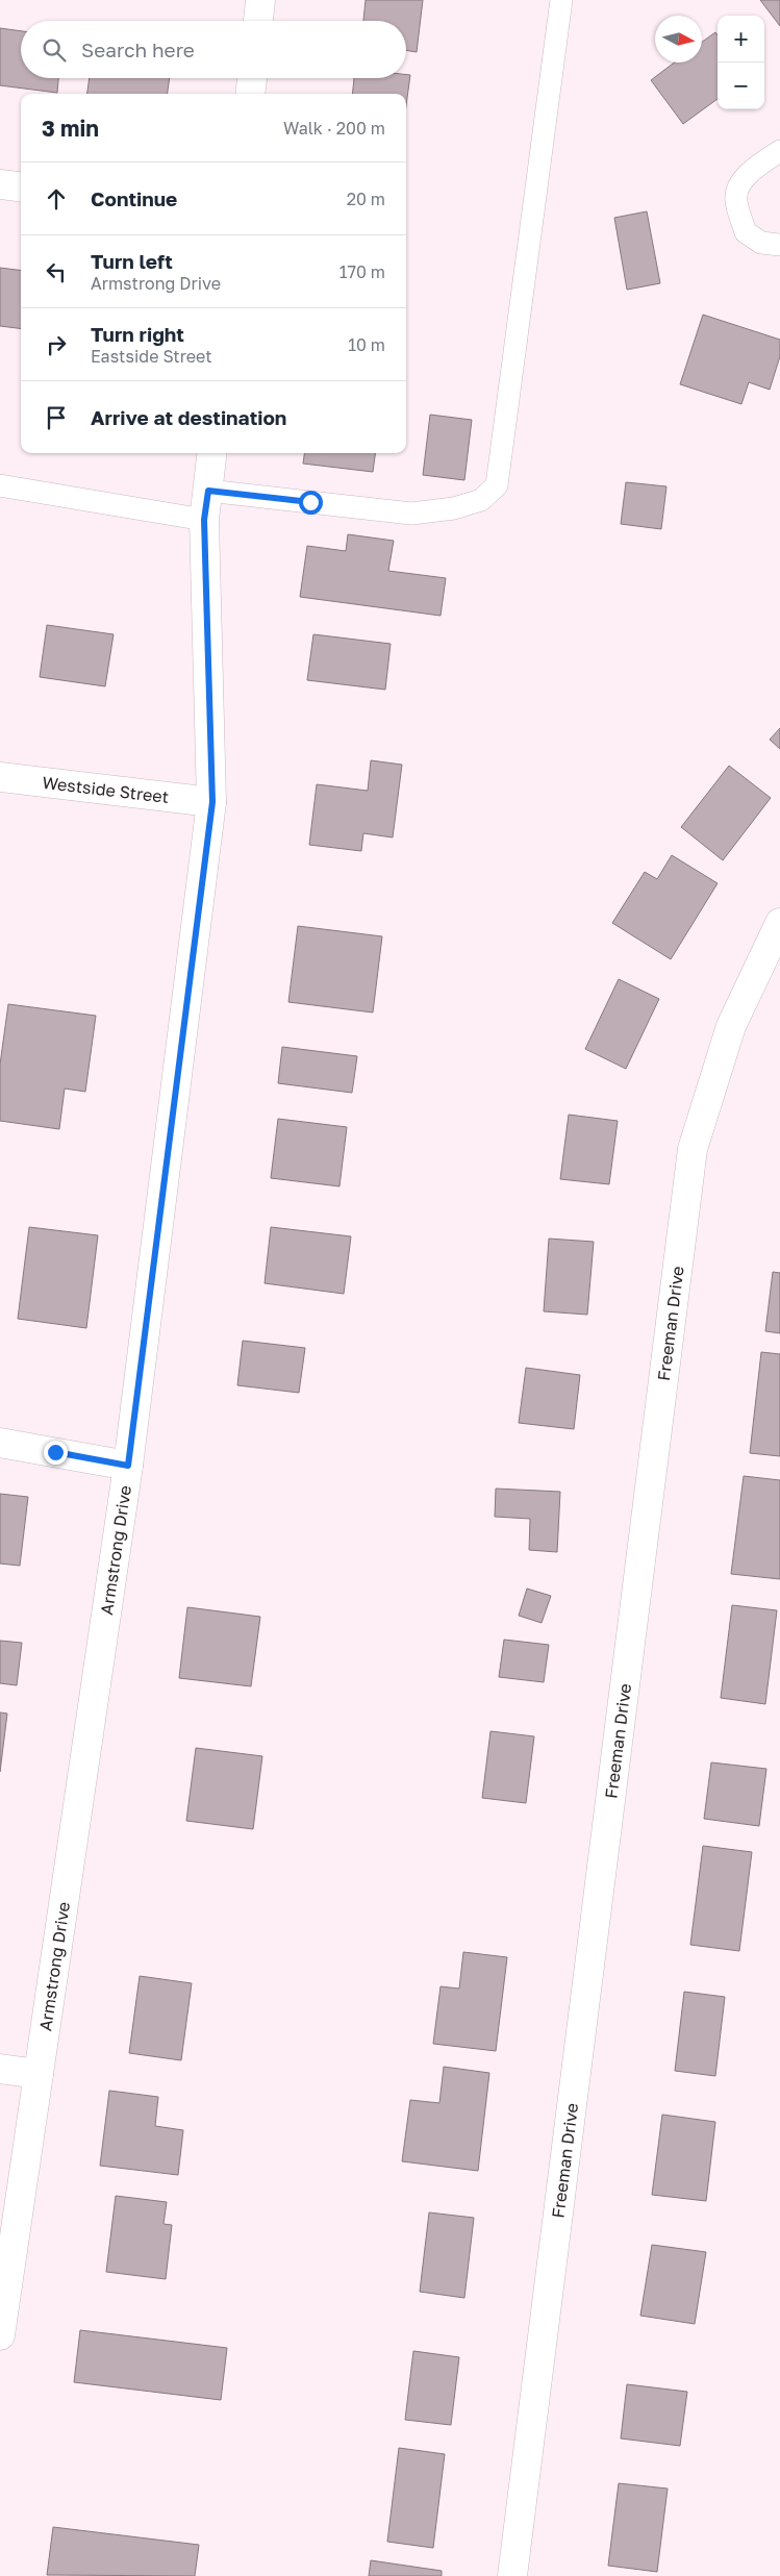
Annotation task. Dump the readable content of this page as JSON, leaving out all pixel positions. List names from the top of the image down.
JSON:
{
  "streets": {
    "street": ["Westside Street", "Freeman Drive", "Armstrong Drive"]
  },
  "crossings": [
    ["Westside Street", "Armstrong Drive"]
  ],
  "north": "right",
  "page": {
    "map_buttons": ["+", "−"],
    "search": "Search here",
    "heading": ["3 min", "Walk · 200 m"],
    "list": [
      ["Continue", "20 m"],
      ["Turn left", "Armstrong Drive", "170 m"],
      ["Turn right", "Eastside Street", "10 m"],
      "Arrive at destination"
    ]
  }
}
